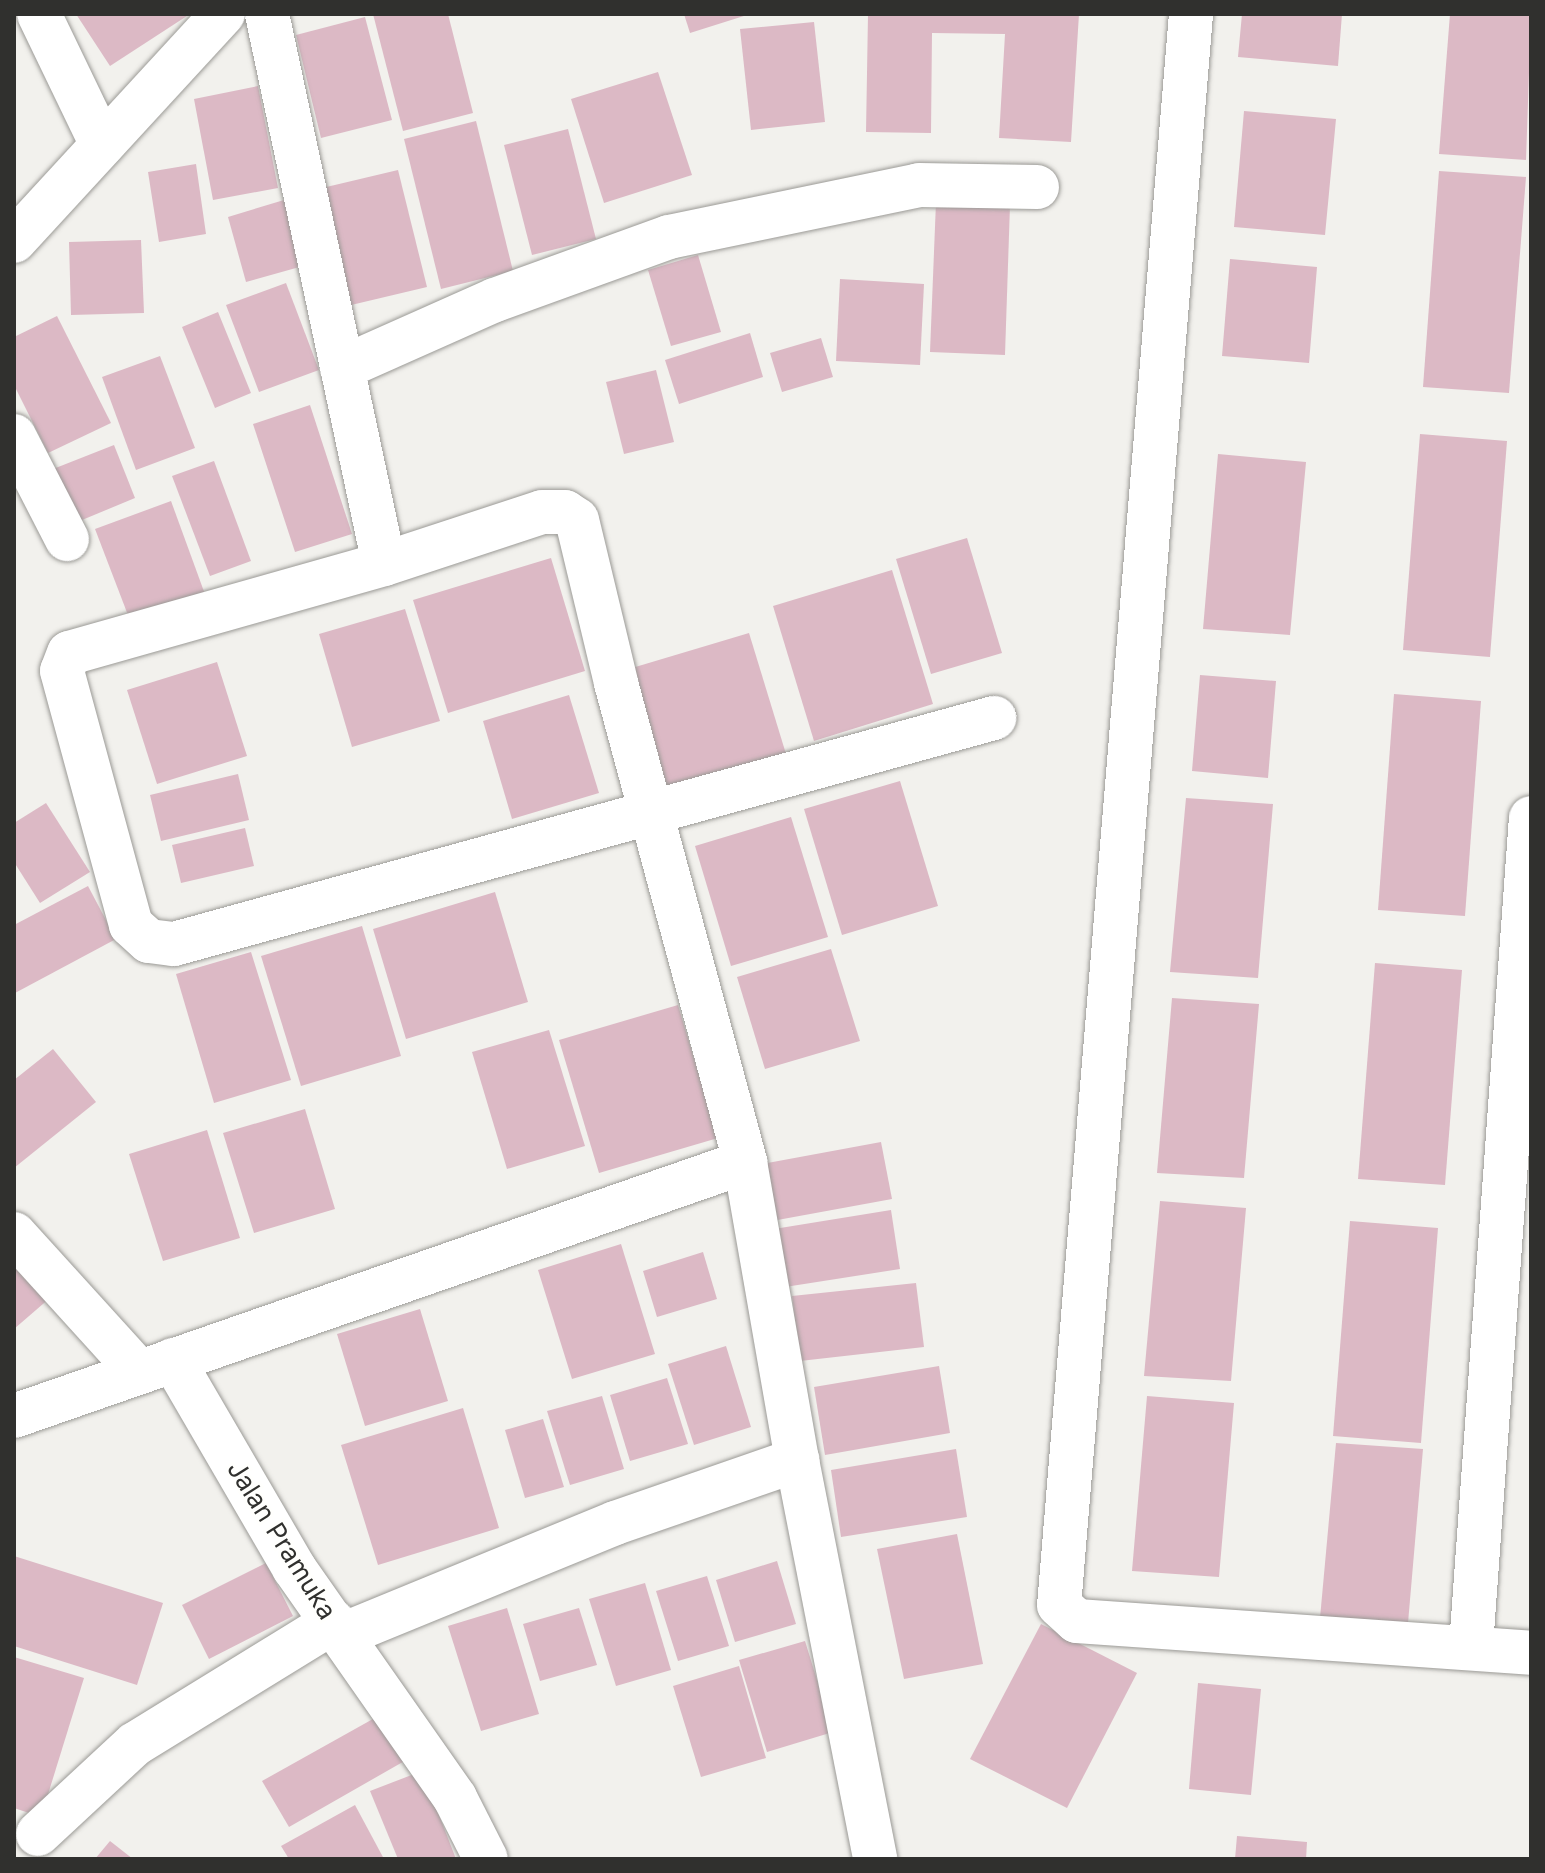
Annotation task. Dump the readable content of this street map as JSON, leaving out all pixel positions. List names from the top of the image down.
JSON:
{
  "streets": {
    "street": ["Jalan Pramuka"]
  }
}
